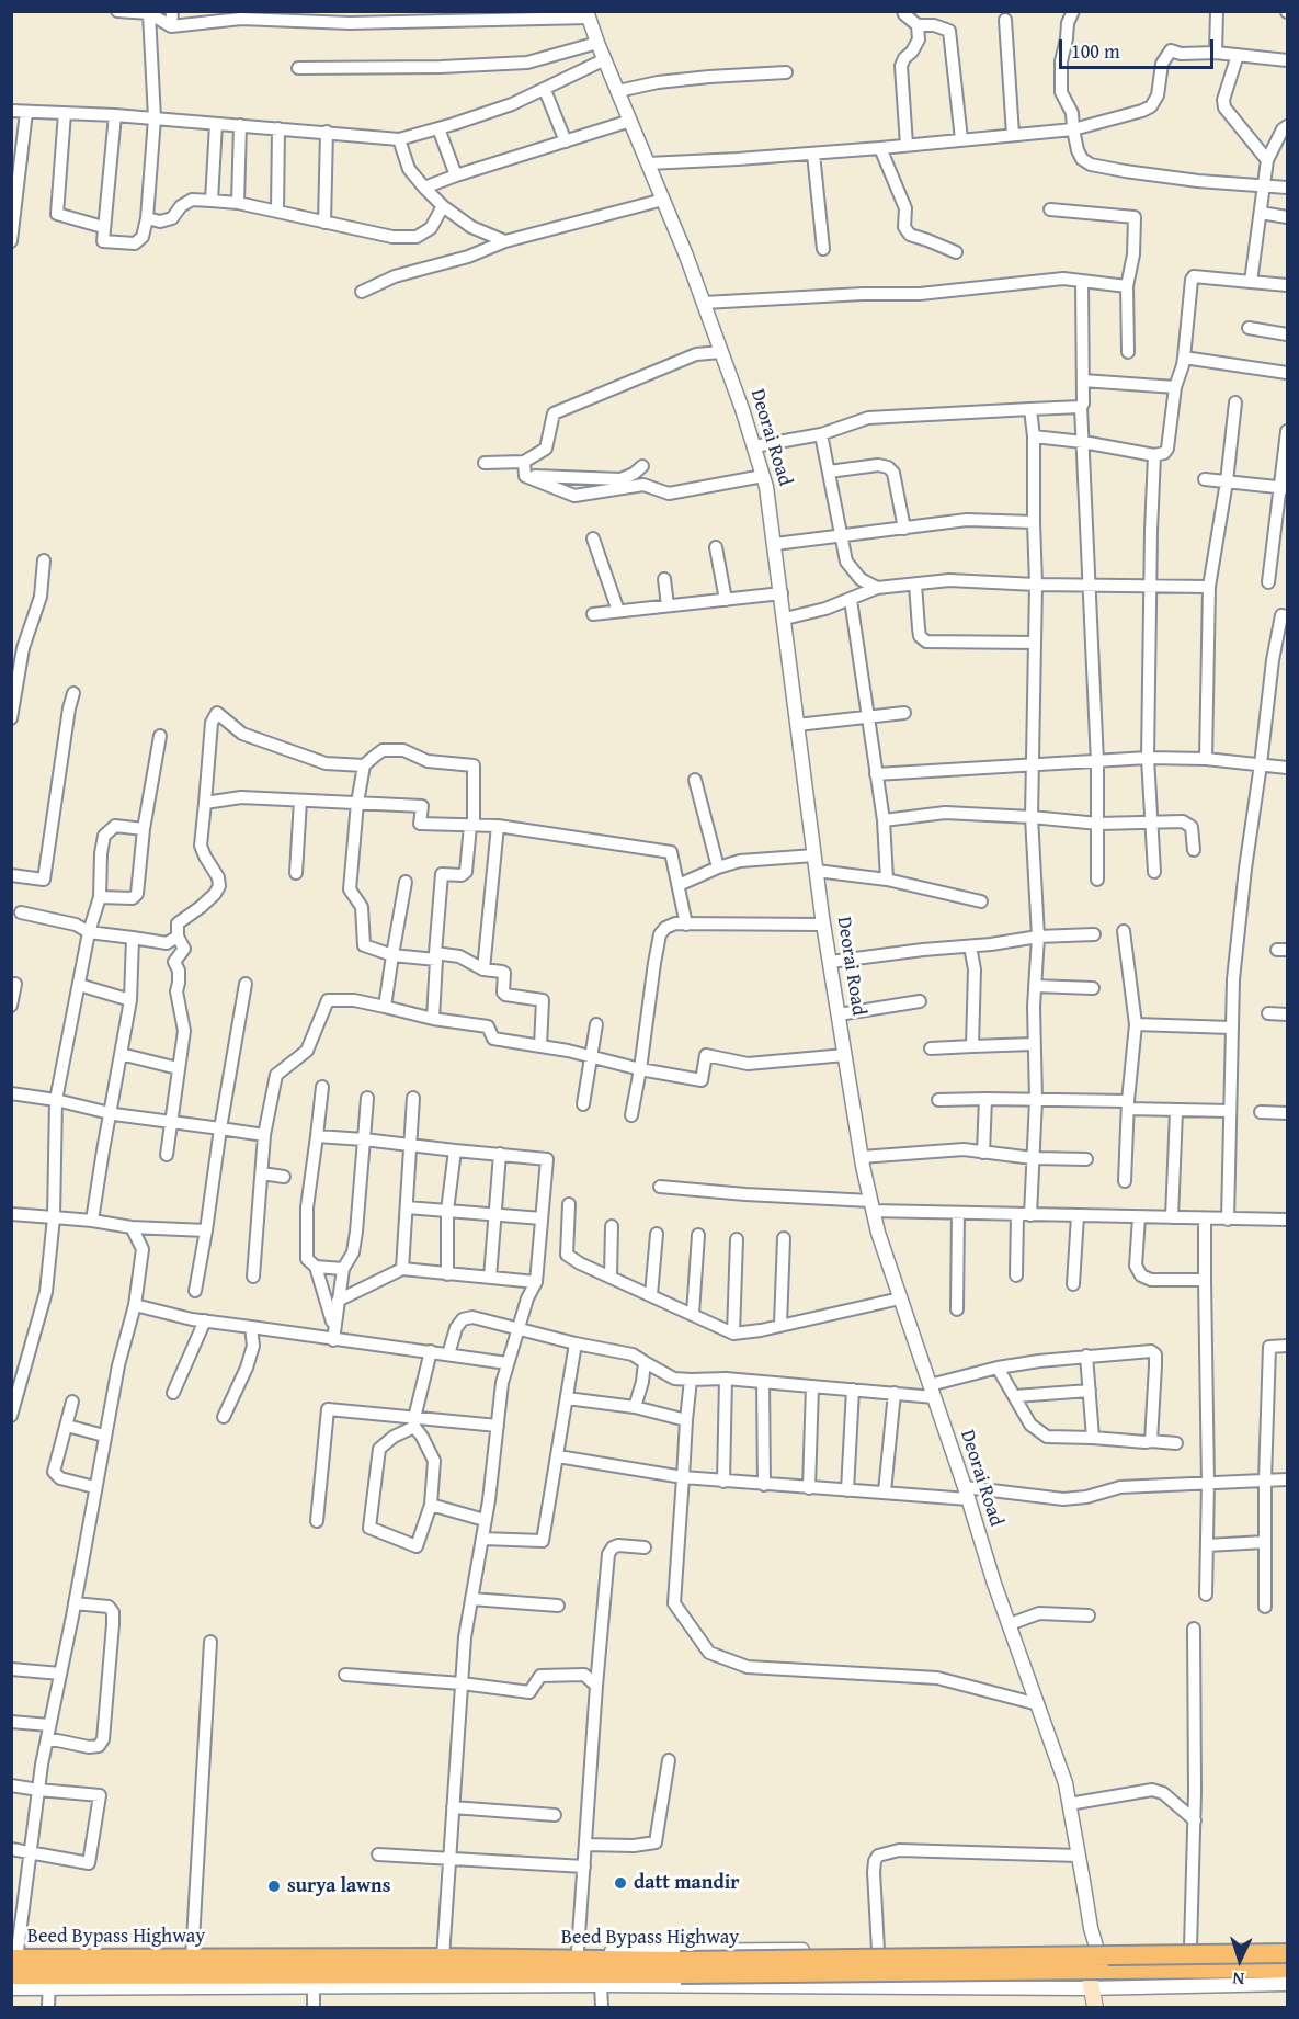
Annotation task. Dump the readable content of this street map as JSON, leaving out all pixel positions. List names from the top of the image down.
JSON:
{
  "streets": {
    "highway": ["Beed Bypass Highway"],
    "street": ["Deorai Road"]
  },
  "places": ["datt mandir", "surya lawns"],
  "scale_bar": "100 m",
  "north": "bottom"
}
